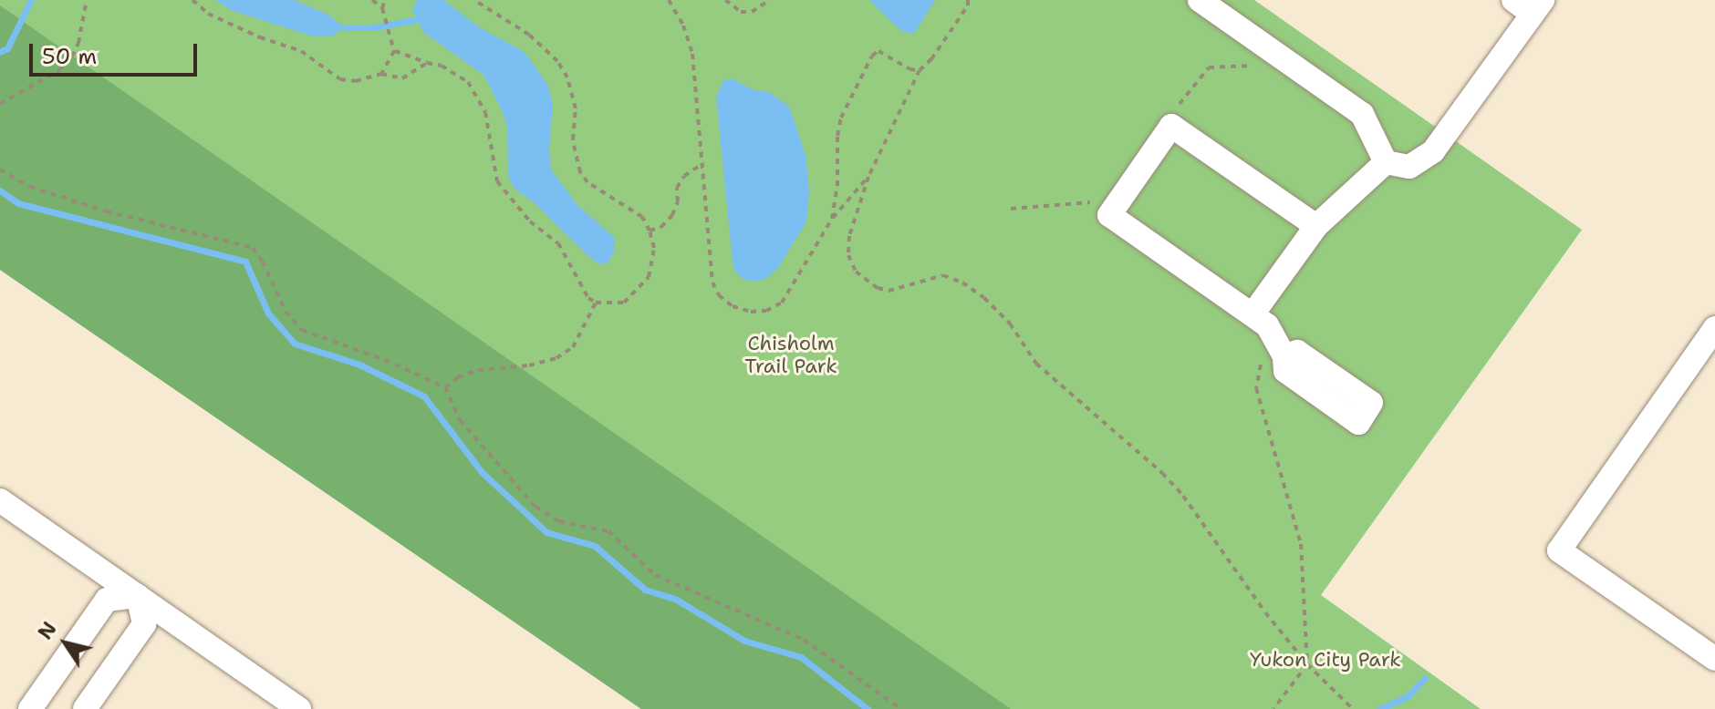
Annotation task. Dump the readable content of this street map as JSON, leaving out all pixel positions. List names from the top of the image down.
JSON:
{
  "parks": ["Chisholm Trail Park", "Yukon City Park"],
  "scale_bar": "50 m",
  "north": "top left"
}
